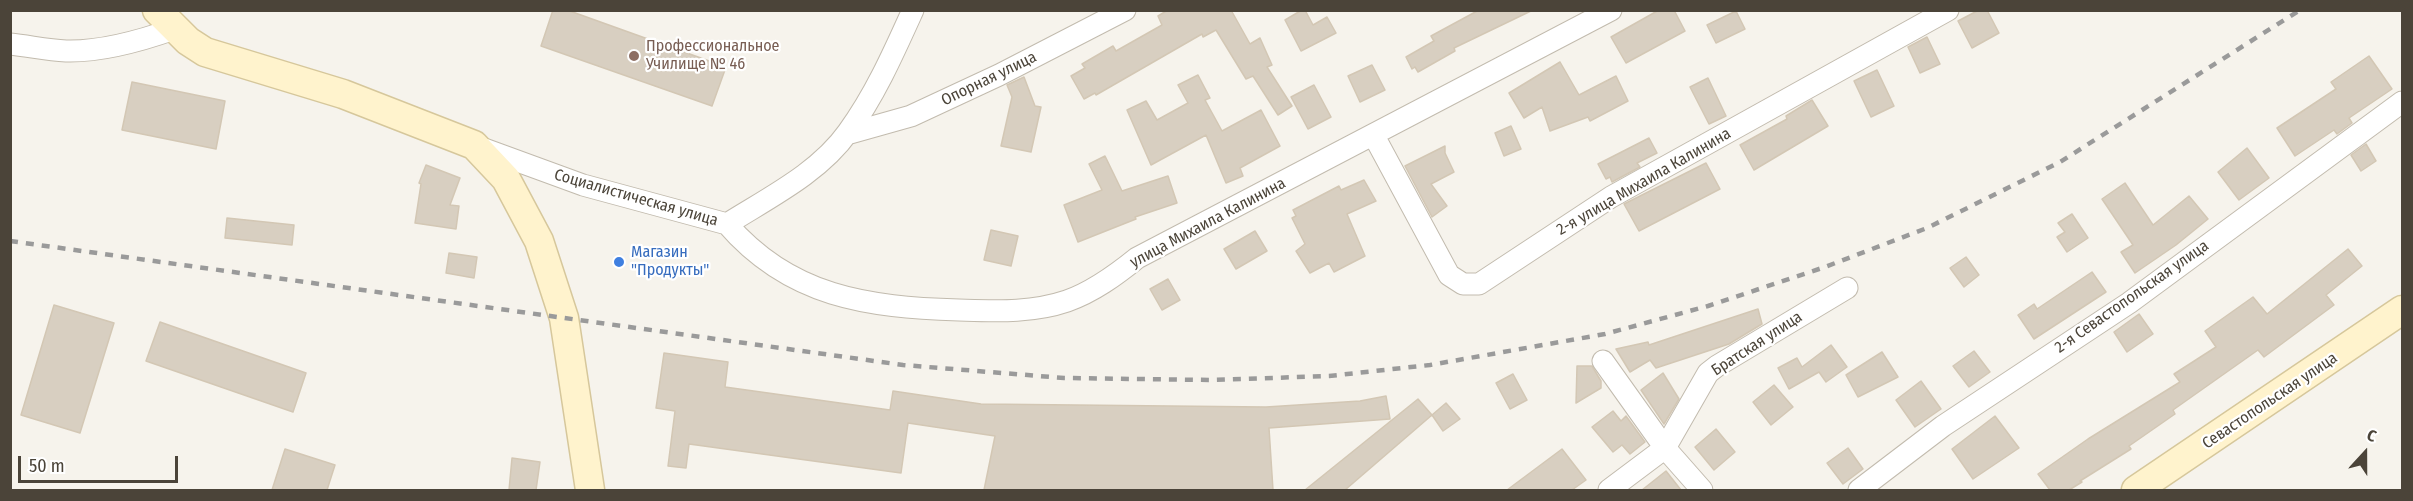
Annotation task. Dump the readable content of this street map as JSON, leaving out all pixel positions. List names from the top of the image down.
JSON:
{
  "streets": {
    "main road": ["Социалистическая улица", "Севастопольская улица"],
    "street": [
      "Опорная улица",
      "2-я улица Михаила Калинина",
      "улица Михаила Калинина",
      "2-я Севастопольская улица",
      "Братская улица"
    ]
  },
  "crossings": [
    ["Опорная улица", "Социалистическая улица"],
    ["2-я улица Михаила Калинина", "улица Михаила Калинина"],
    ["Социалистическая улица", "улица Михаила Калинина"]
  ],
  "places": ["Профессиональное Училище № 46", "Магазин \"Продукты\""],
  "scale_bar": "50 m",
  "north": "top"
}
